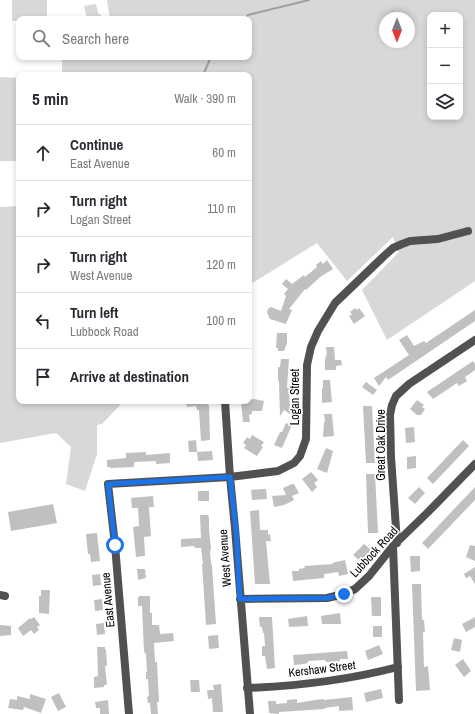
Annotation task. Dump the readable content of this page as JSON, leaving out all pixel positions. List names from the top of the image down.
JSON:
{
  "streets": {
    "street": [
      "Logan Street",
      "Great Oak Drive",
      "Lubbock Road",
      "West Avenue",
      "East Avenue",
      "Kershaw Street"
    ]
  },
  "crossings": [
    ["Logan Street", "West Avenue"],
    ["Logan Street", "East Avenue"],
    ["Great Oak Drive", "Lubbock Road"],
    ["Great Oak Drive", "Kershaw Street"],
    ["Lubbock Road", "West Avenue"],
    ["West Avenue", "Kershaw Street"]
  ],
  "north": "bottom",
  "page": {
    "map_buttons": ["+", "−"],
    "search": "Search here",
    "heading": ["5 min", "Walk · 390 m"],
    "list": [
      ["Continue", "East Avenue", "60 m"],
      ["Turn right", "Logan Street", "110 m"],
      ["Turn right", "West Avenue", "120 m"],
      ["Turn left", "Lubbock Road", "100 m"],
      "Arrive at destination"
    ]
  }
}
